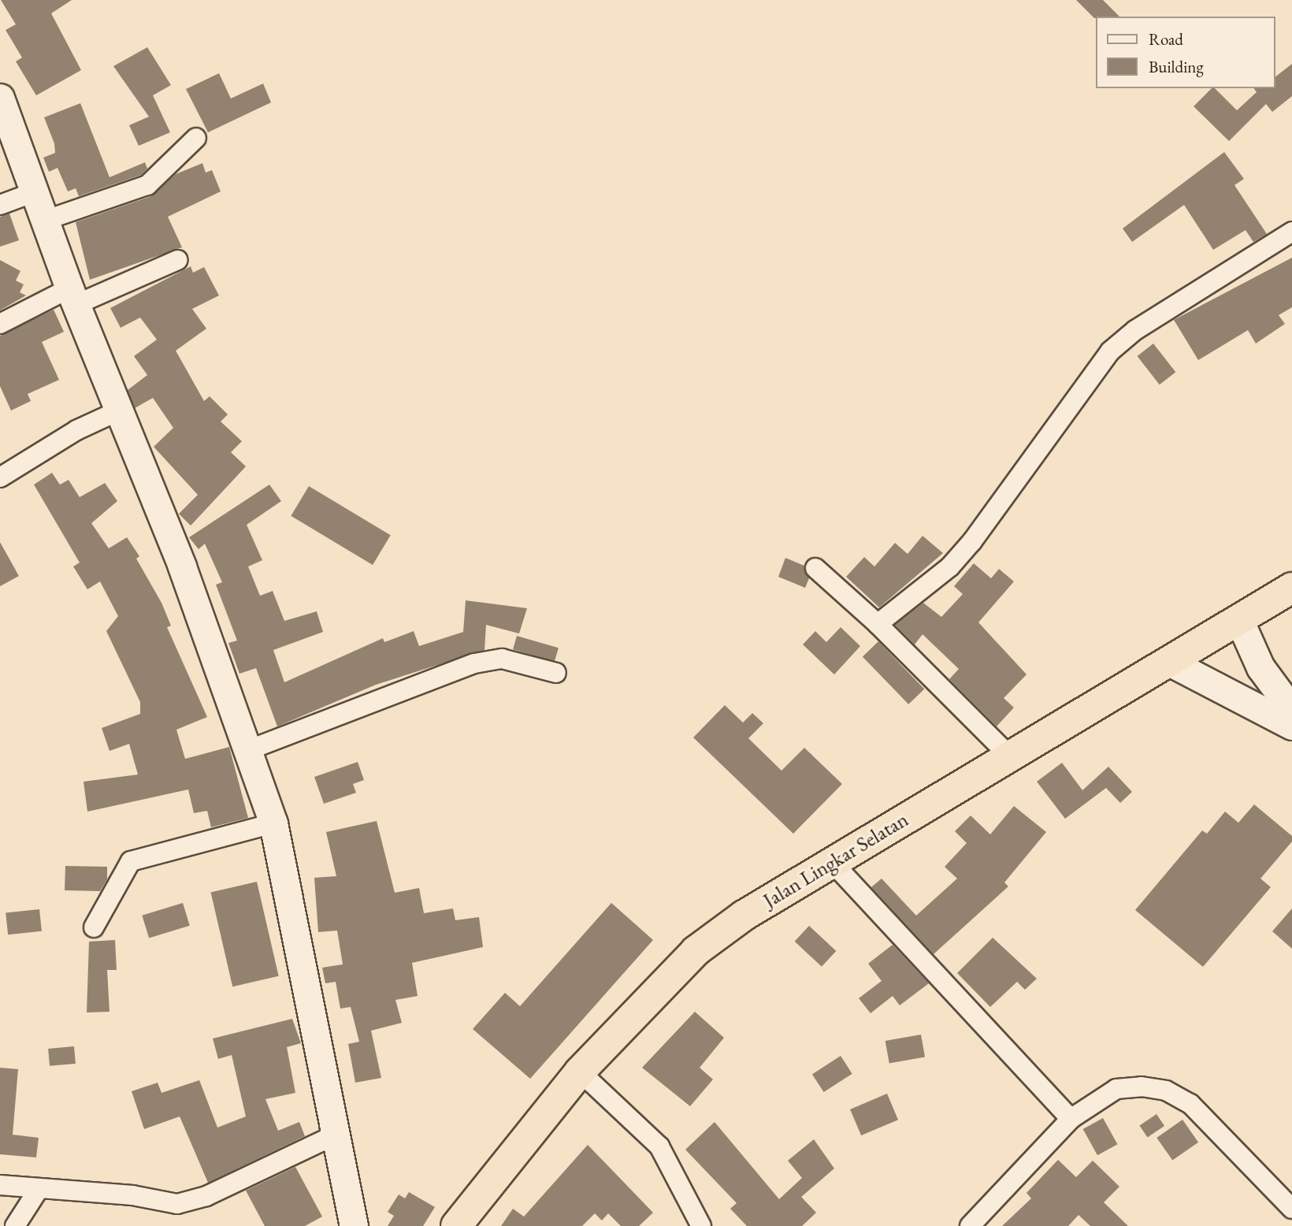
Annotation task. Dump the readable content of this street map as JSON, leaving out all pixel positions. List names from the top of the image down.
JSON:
{
  "streets": {
    "highway": ["Jalan Lingkar Selatan"]
  },
  "legend": ["Road", "Building"]
}
